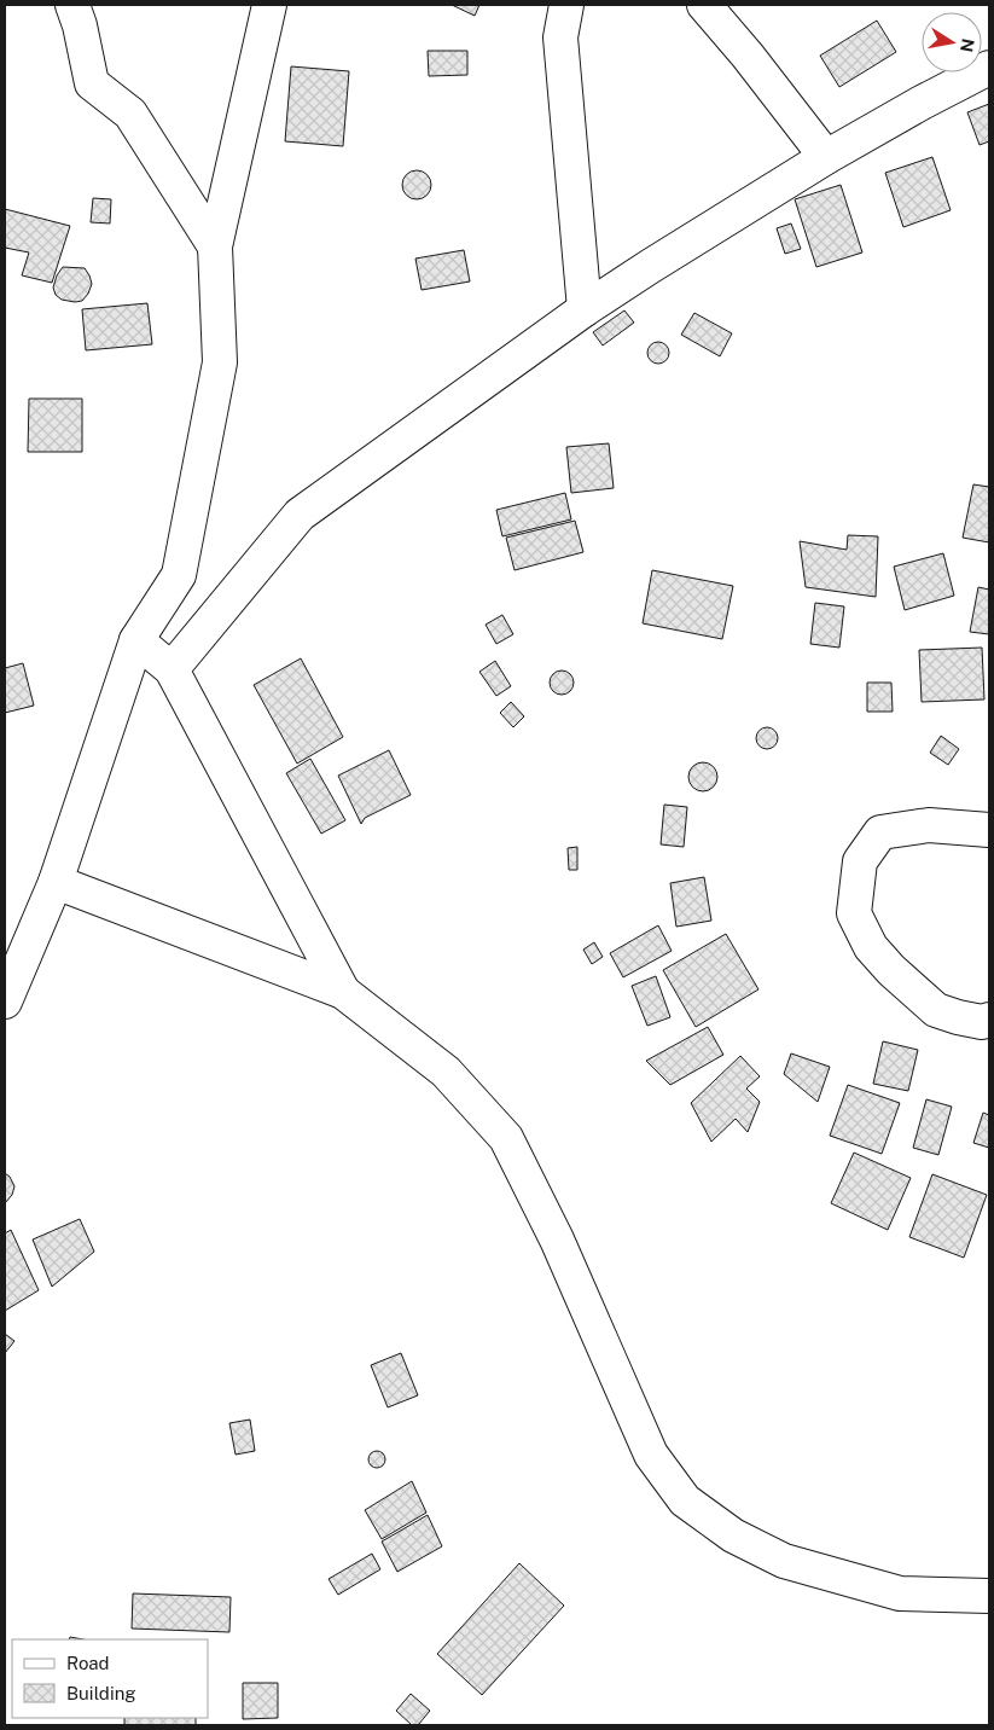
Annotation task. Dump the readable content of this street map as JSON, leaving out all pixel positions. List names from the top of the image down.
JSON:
{
  "legend": ["Road", "Building"],
  "north": "right"
}
